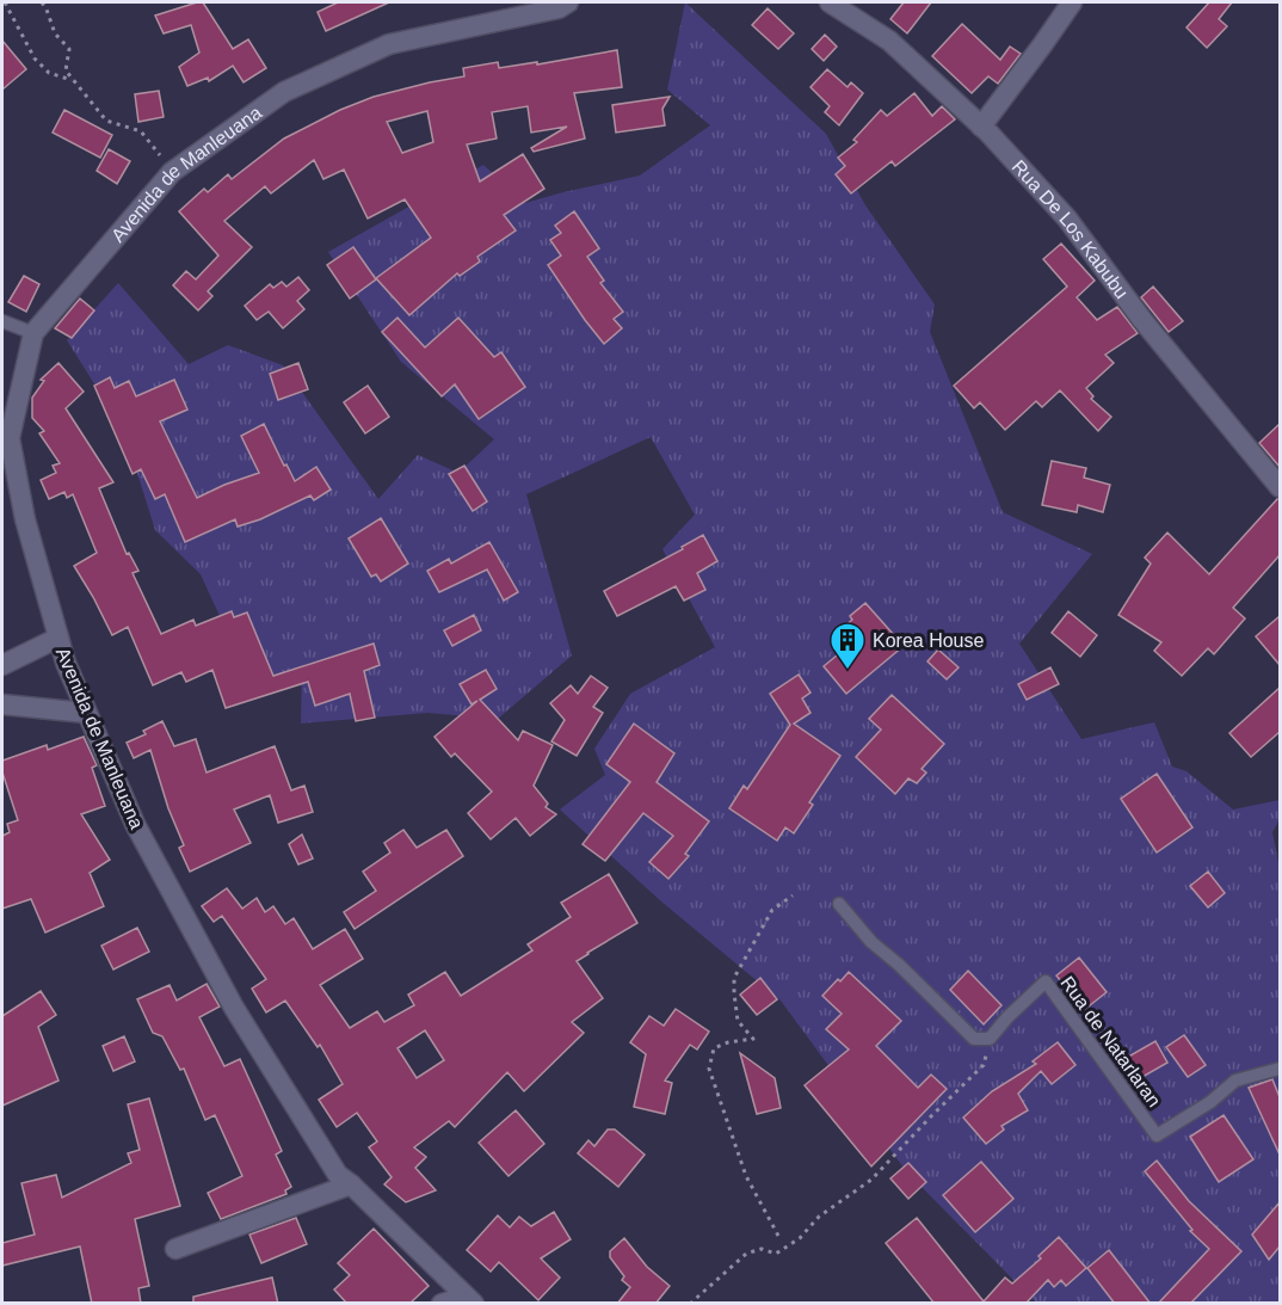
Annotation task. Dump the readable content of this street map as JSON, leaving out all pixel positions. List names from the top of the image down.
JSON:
{
  "streets": {
    "street": ["Avenida de Manleuana", "Rua De Los Kabubu"],
    "lane": ["Rua de Natarlaran"]
  },
  "places": {
    "building": ["Korea House"]
  }
}
